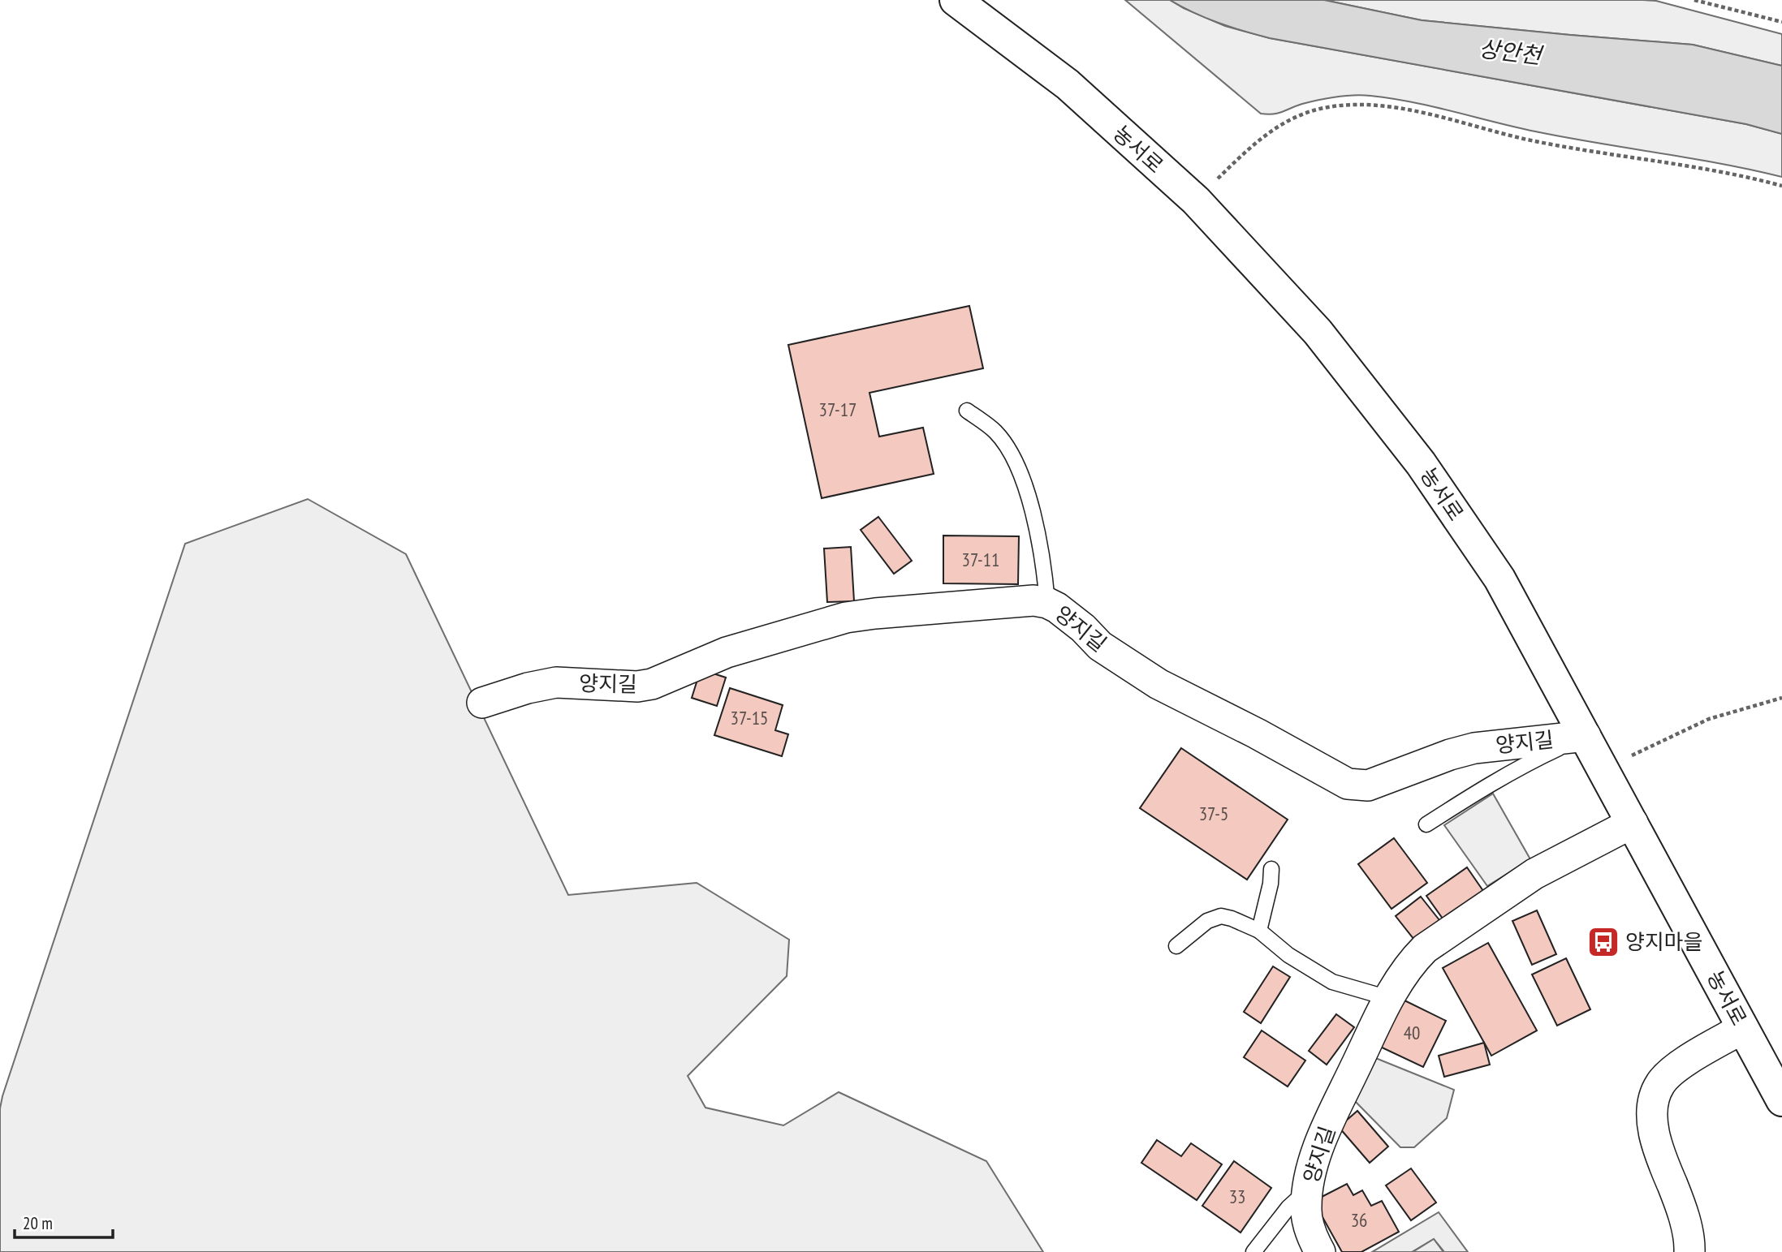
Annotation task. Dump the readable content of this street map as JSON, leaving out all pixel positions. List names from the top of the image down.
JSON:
{
  "streets": {
    "street": ["농서로", "양지길"]
  },
  "crossings": [
    ["농서로", "양지길"]
  ],
  "water": ["상안천"],
  "places": {
    "bus stop": ["양지마을"]
  },
  "house_numbers": [
    "37-17",
    "37-11",
    "37-15",
    "37-5",
    "40",
    "33",
    "36"
  ],
  "scale_bar": "20 m"
}
